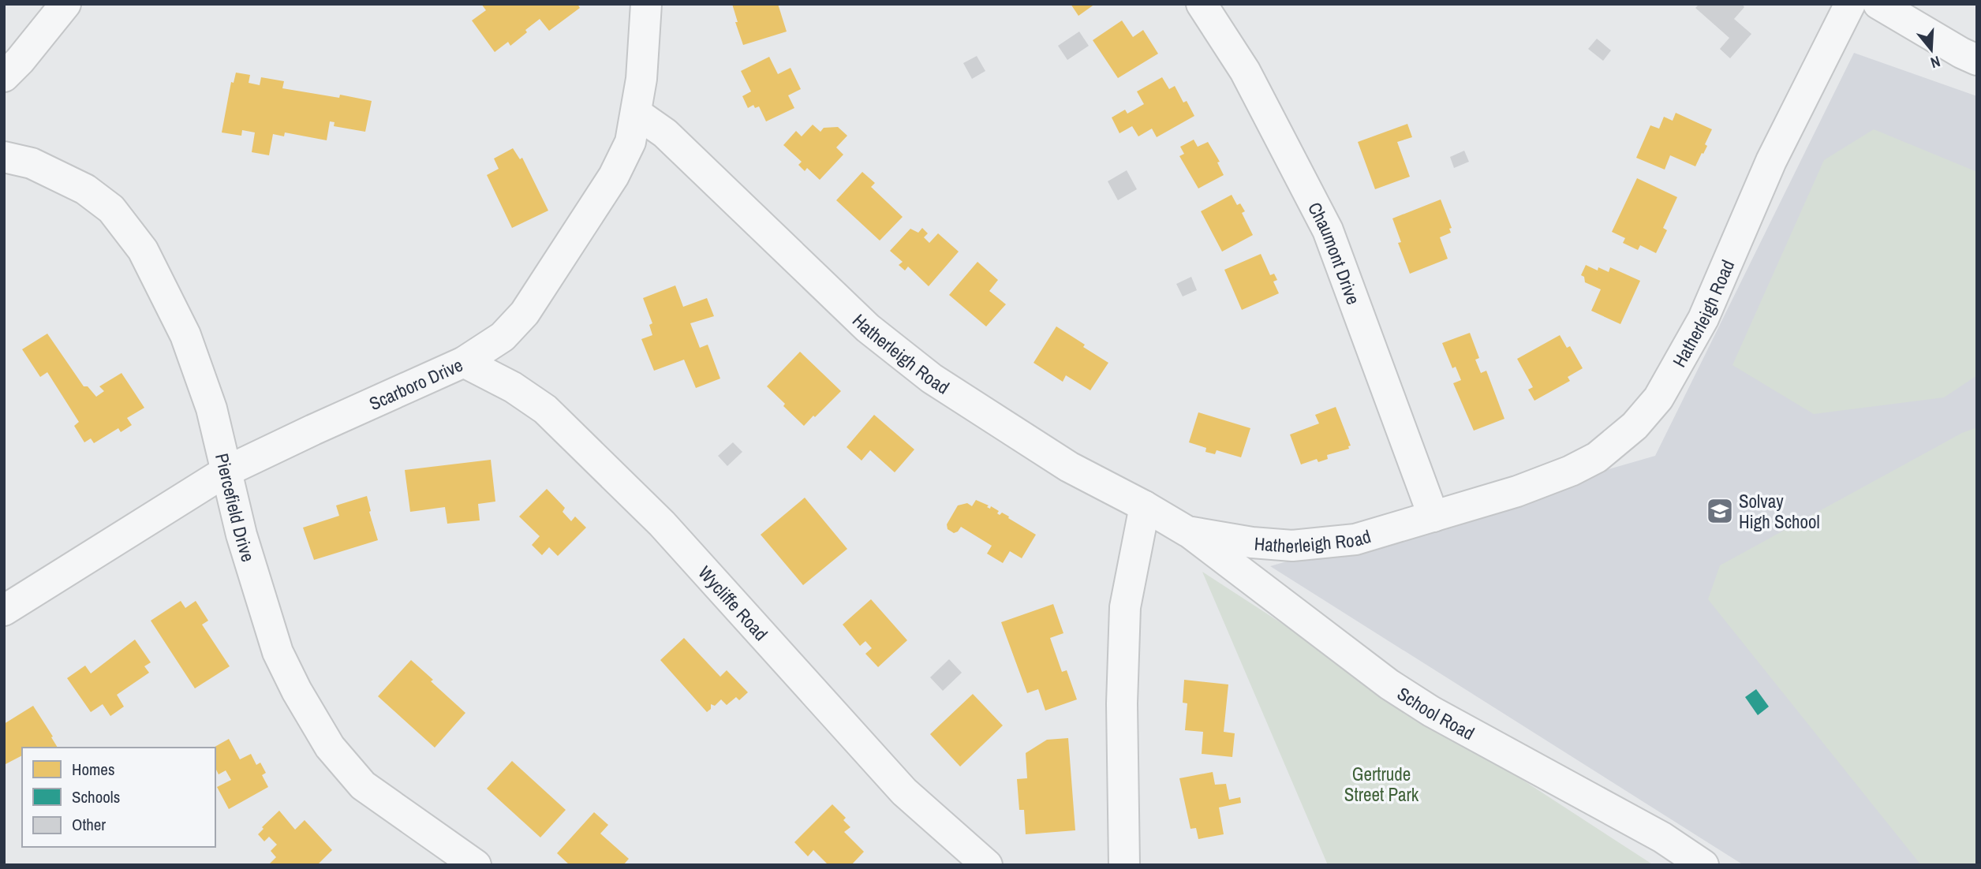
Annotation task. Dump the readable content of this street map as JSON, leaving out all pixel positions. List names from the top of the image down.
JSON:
{
  "streets": {
    "street": [
      "Chaumont Drive",
      "Hatherleigh Road",
      "Scarboro Drive",
      "Piercefield Drive",
      "Wycliffe Road",
      "School Road"
    ]
  },
  "crossings": [
    ["Chaumont Drive", "Hatherleigh Road"],
    ["Hatherleigh Road", "Scarboro Drive"],
    ["Hatherleigh Road", "School Road"],
    ["Scarboro Drive", "Piercefield Drive"],
    ["Scarboro Drive", "Wycliffe Road"]
  ],
  "parks": ["Gertrude Street Park"],
  "places": {
    "school or university": ["Solvay High School"]
  },
  "legend": ["Homes", "Schools", "Other"],
  "north": "bottom"
}
